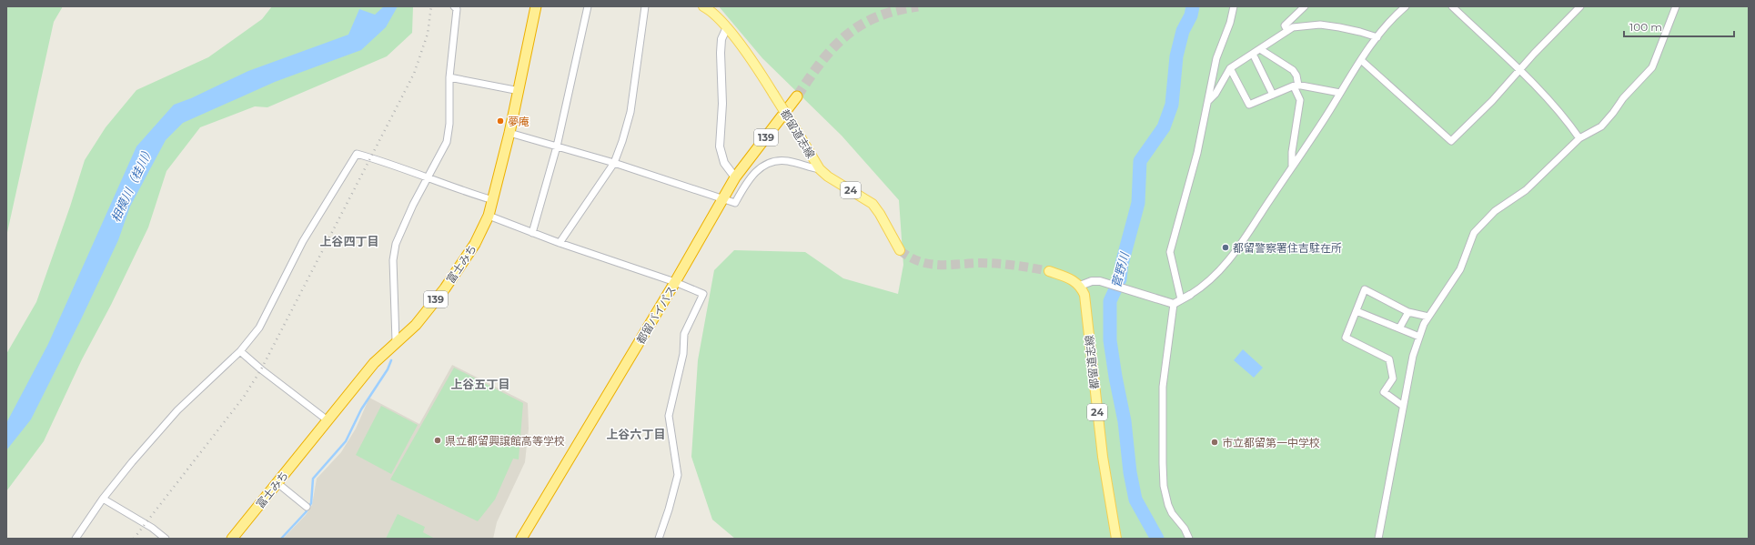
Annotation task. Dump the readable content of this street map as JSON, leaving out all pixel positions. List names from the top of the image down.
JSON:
{
  "streets": {
    "highway": ["139", "富士みち", "都留バイパス"],
    "main road": ["都留道志線", "24"]
  },
  "districts": ["上谷四丁目", "上谷五丁目", "上谷六丁目"],
  "water": ["相模川（桂川）", "菅野川"],
  "places": [
    "夢庵",
    "都留警察署住吉駐在所",
    "県立都留興譲館高等学校",
    "市立都留第一中学校"
  ],
  "scale_bar": "100 m"
}
